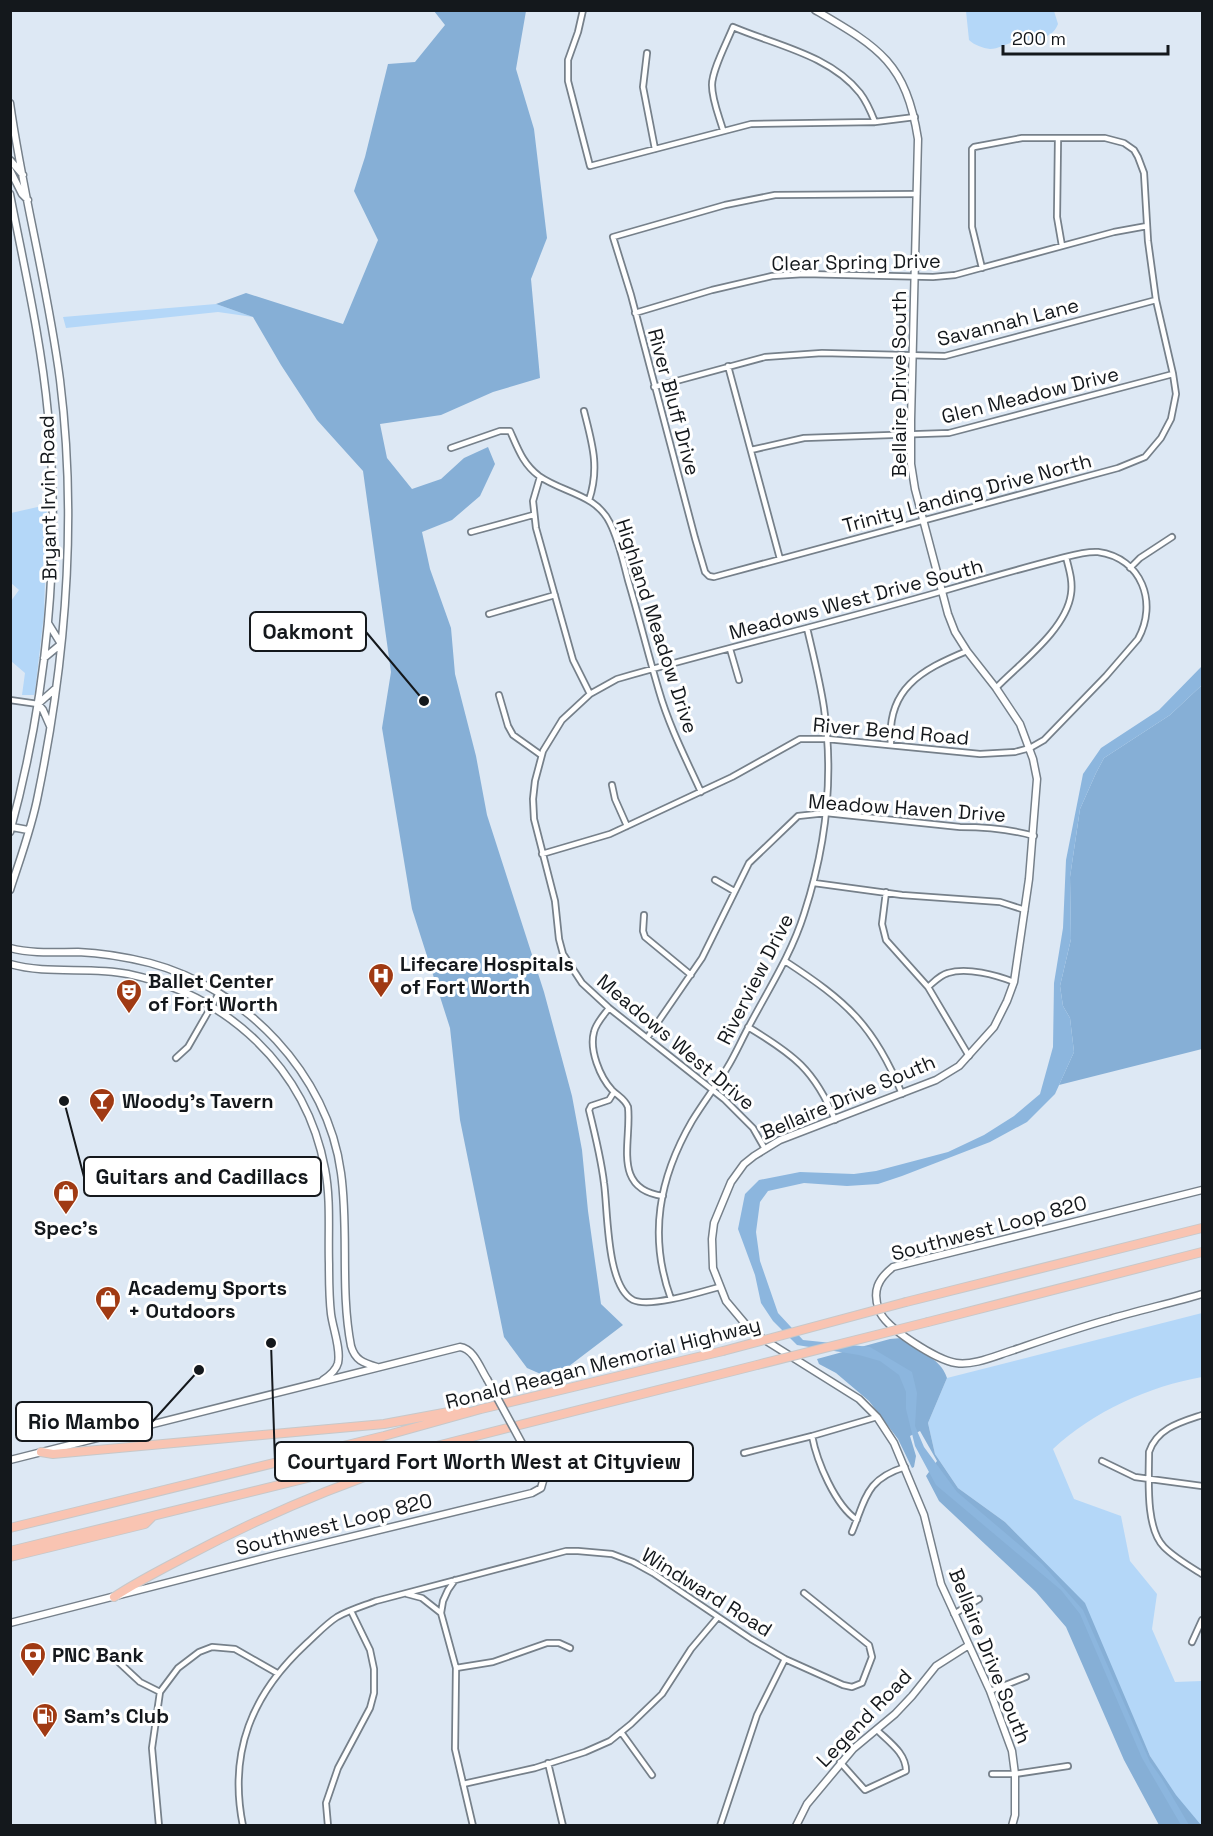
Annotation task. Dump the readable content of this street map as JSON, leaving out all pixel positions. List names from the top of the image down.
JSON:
{
  "streets": {
    "highway": ["Ronald Reagan Memorial Highway"],
    "street": [
      "Clear Spring Drive",
      "Savannah Lane",
      "Bellaire Drive South",
      "Glen Meadow Drive",
      "River Bluff Drive",
      "Trinity Landing Drive North",
      "Bryant Irvin Road",
      "Meadows West Drive South",
      "Highland Meadow Drive",
      "River Bend Road",
      "Meadow Haven Drive",
      "Riverview Drive",
      "Meadows West Drive",
      "Southwest Loop 820",
      "Windward Road",
      "Legend Road"
    ]
  },
  "crossings": [
    ["Clear Spring Drive", "Bellaire Drive South"],
    ["Clear Spring Drive", "River Bluff Drive"],
    ["Clear Spring Drive", "Trinity Landing Drive North"],
    ["Savannah Lane", "Bellaire Drive South"],
    ["Savannah Lane", "River Bluff Drive"],
    ["Savannah Lane", "Trinity Landing Drive North"],
    ["Bellaire Drive South", "Glen Meadow Drive"],
    ["Bellaire Drive South", "River Bluff Drive"],
    ["Bellaire Drive South", "Trinity Landing Drive North"],
    ["Bellaire Drive South", "Meadows West Drive South"],
    ["Bellaire Drive South", "River Bend Road"],
    ["Bellaire Drive South", "Meadow Haven Drive"],
    ["Bellaire Drive South", "Meadows West Drive"],
    ["Bellaire Drive South", "Legend Road"],
    ["Glen Meadow Drive", "Trinity Landing Drive North"],
    ["River Bluff Drive", "Trinity Landing Drive North"],
    ["Meadows West Drive South", "Highland Meadow Drive"],
    ["Meadows West Drive South", "River Bend Road"],
    ["Meadows West Drive South", "Riverview Drive"],
    ["Meadows West Drive South", "Meadows West Drive"],
    ["Highland Meadow Drive", "River Bend Road"],
    ["River Bend Road", "Riverview Drive"],
    ["River Bend Road", "Meadows West Drive"],
    ["Meadow Haven Drive", "Riverview Drive"],
    ["Meadow Haven Drive", "Meadows West Drive"],
    ["Riverview Drive", "Meadows West Drive"]
  ],
  "places": {
    "other": [
      "Oakmont",
      "Guitars and Cadillacs",
      "Courtyard Fort Worth West at Cityview",
      "Rio Mambo"
    ],
    "hospital": ["Lifecare Hospitals of Fort Worth"],
    "theatre": ["Ballet Center of Fort Worth"],
    "bar": ["Woody's Tavern"],
    "shop": ["Spec's", "Academy Sports + Outdoors"],
    "bank": ["PNC Bank"],
    "fuel station": ["Sam's Club"]
  },
  "scale_bar": "200 m"
}
